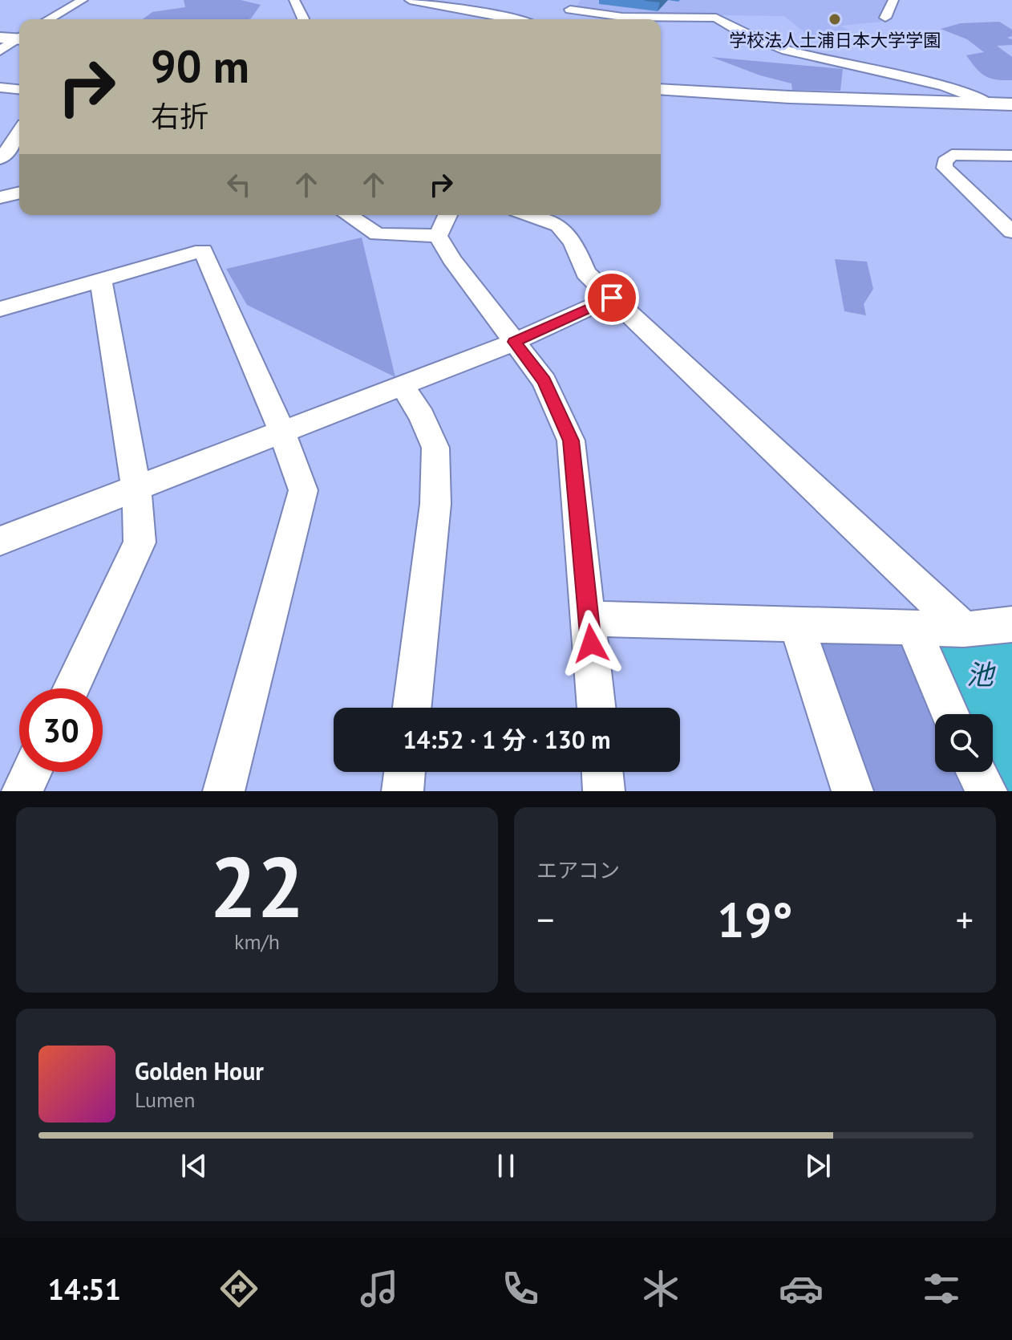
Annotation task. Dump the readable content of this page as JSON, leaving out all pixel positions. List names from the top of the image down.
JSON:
{
  "water": ["池"],
  "places": ["学校法人土浦日本大学学園"],
  "page": {
    "turn": ["90 m", "右折"],
    "limit": "30",
    "trip": "14:52 · 1 分 · 130 m",
    "tile": [
      ["22", "km/h"],
      "エアコン"
    ],
    "heat": ["−", "19°", "+"],
    "song": ["Golden Hour", "Lumen"],
    "tabs": "14:51"
  }
}
